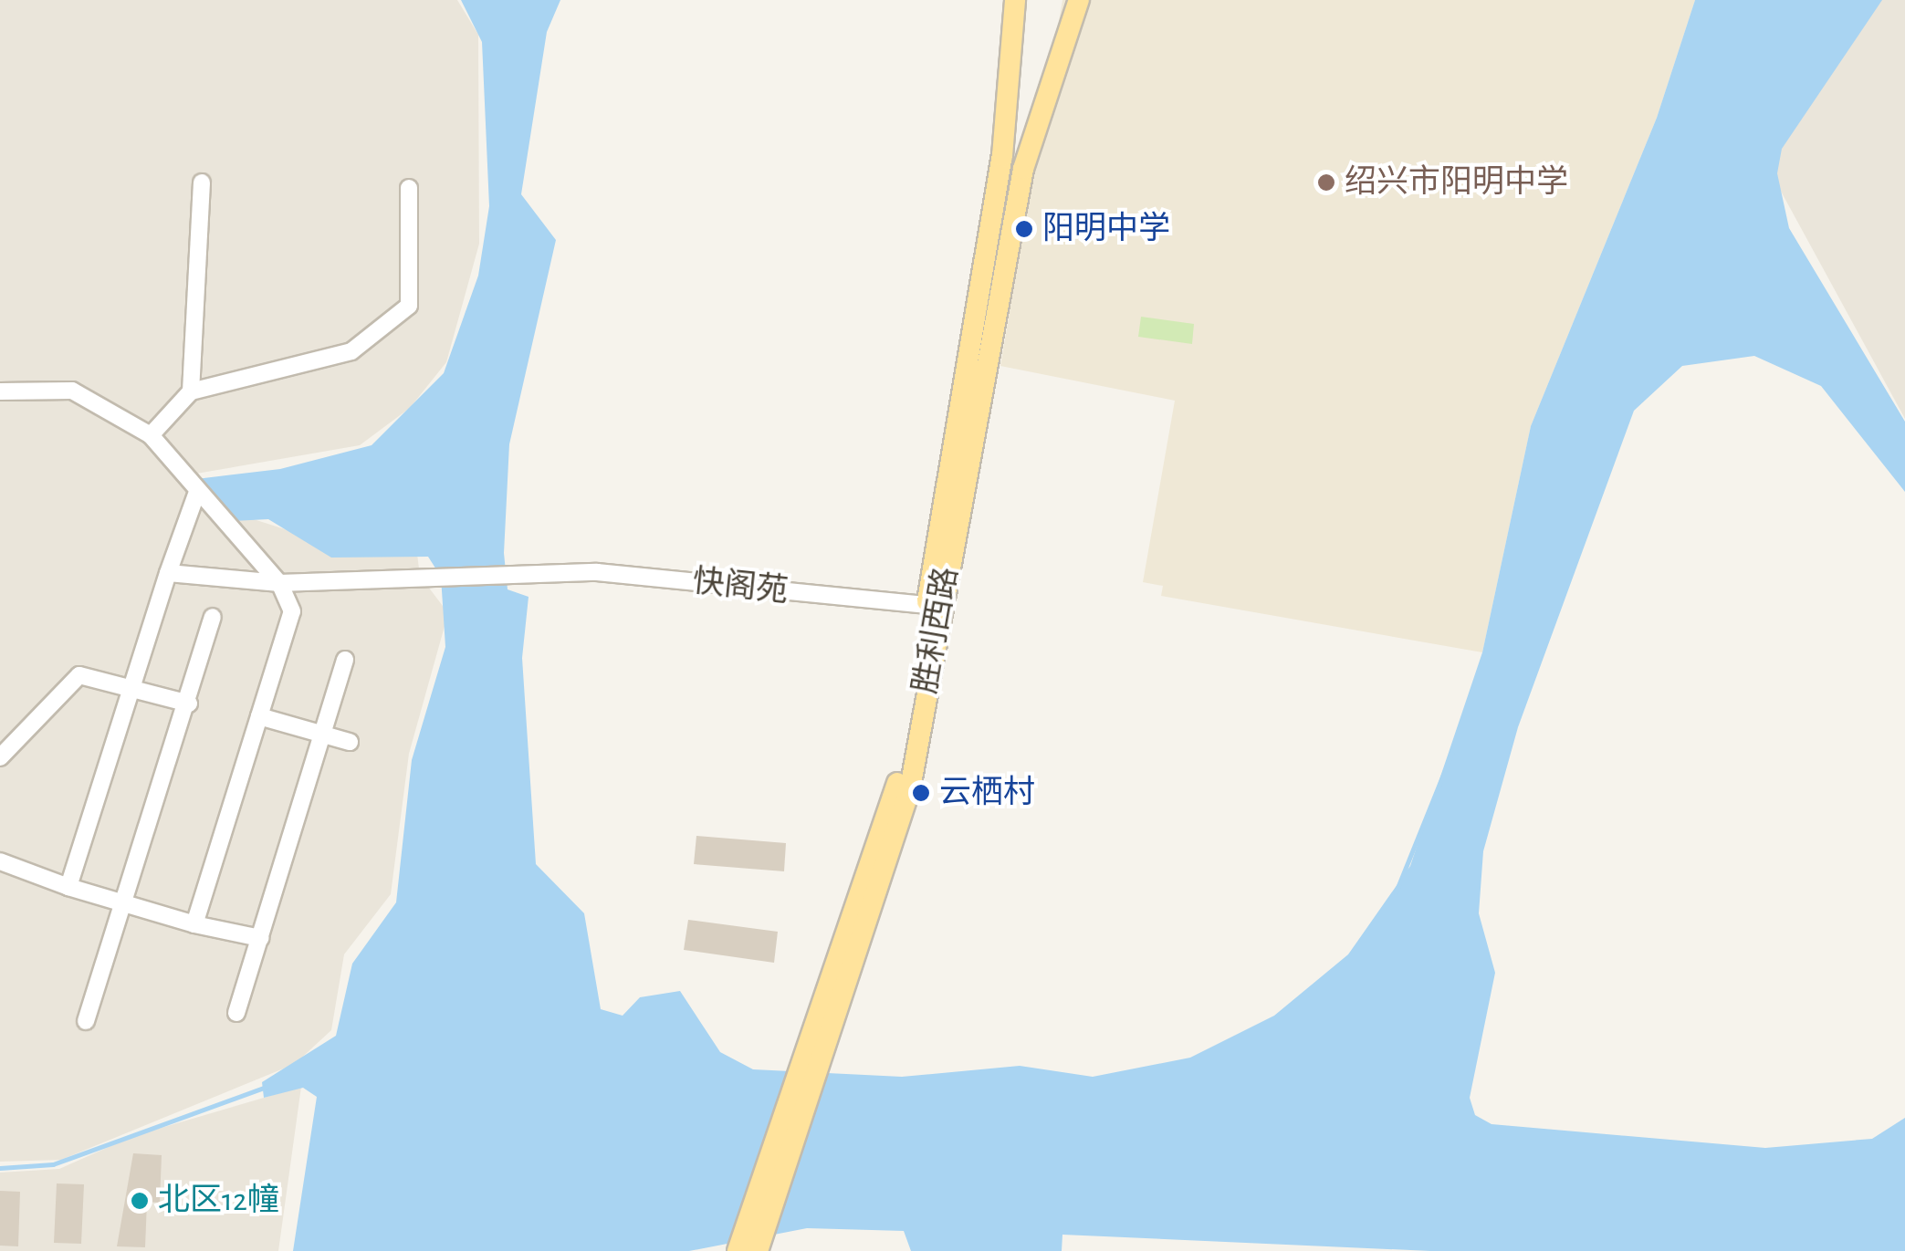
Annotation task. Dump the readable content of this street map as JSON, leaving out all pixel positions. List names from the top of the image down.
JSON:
{
  "streets": {
    "main road": ["胜利西路"],
    "street": ["快阁苑"]
  },
  "crossings": [
    ["快阁苑", "胜利西路"]
  ],
  "places": [
    "绍兴市阳明中学",
    "阳明中学",
    "云栖村",
    "北区12幢"
  ]
}
